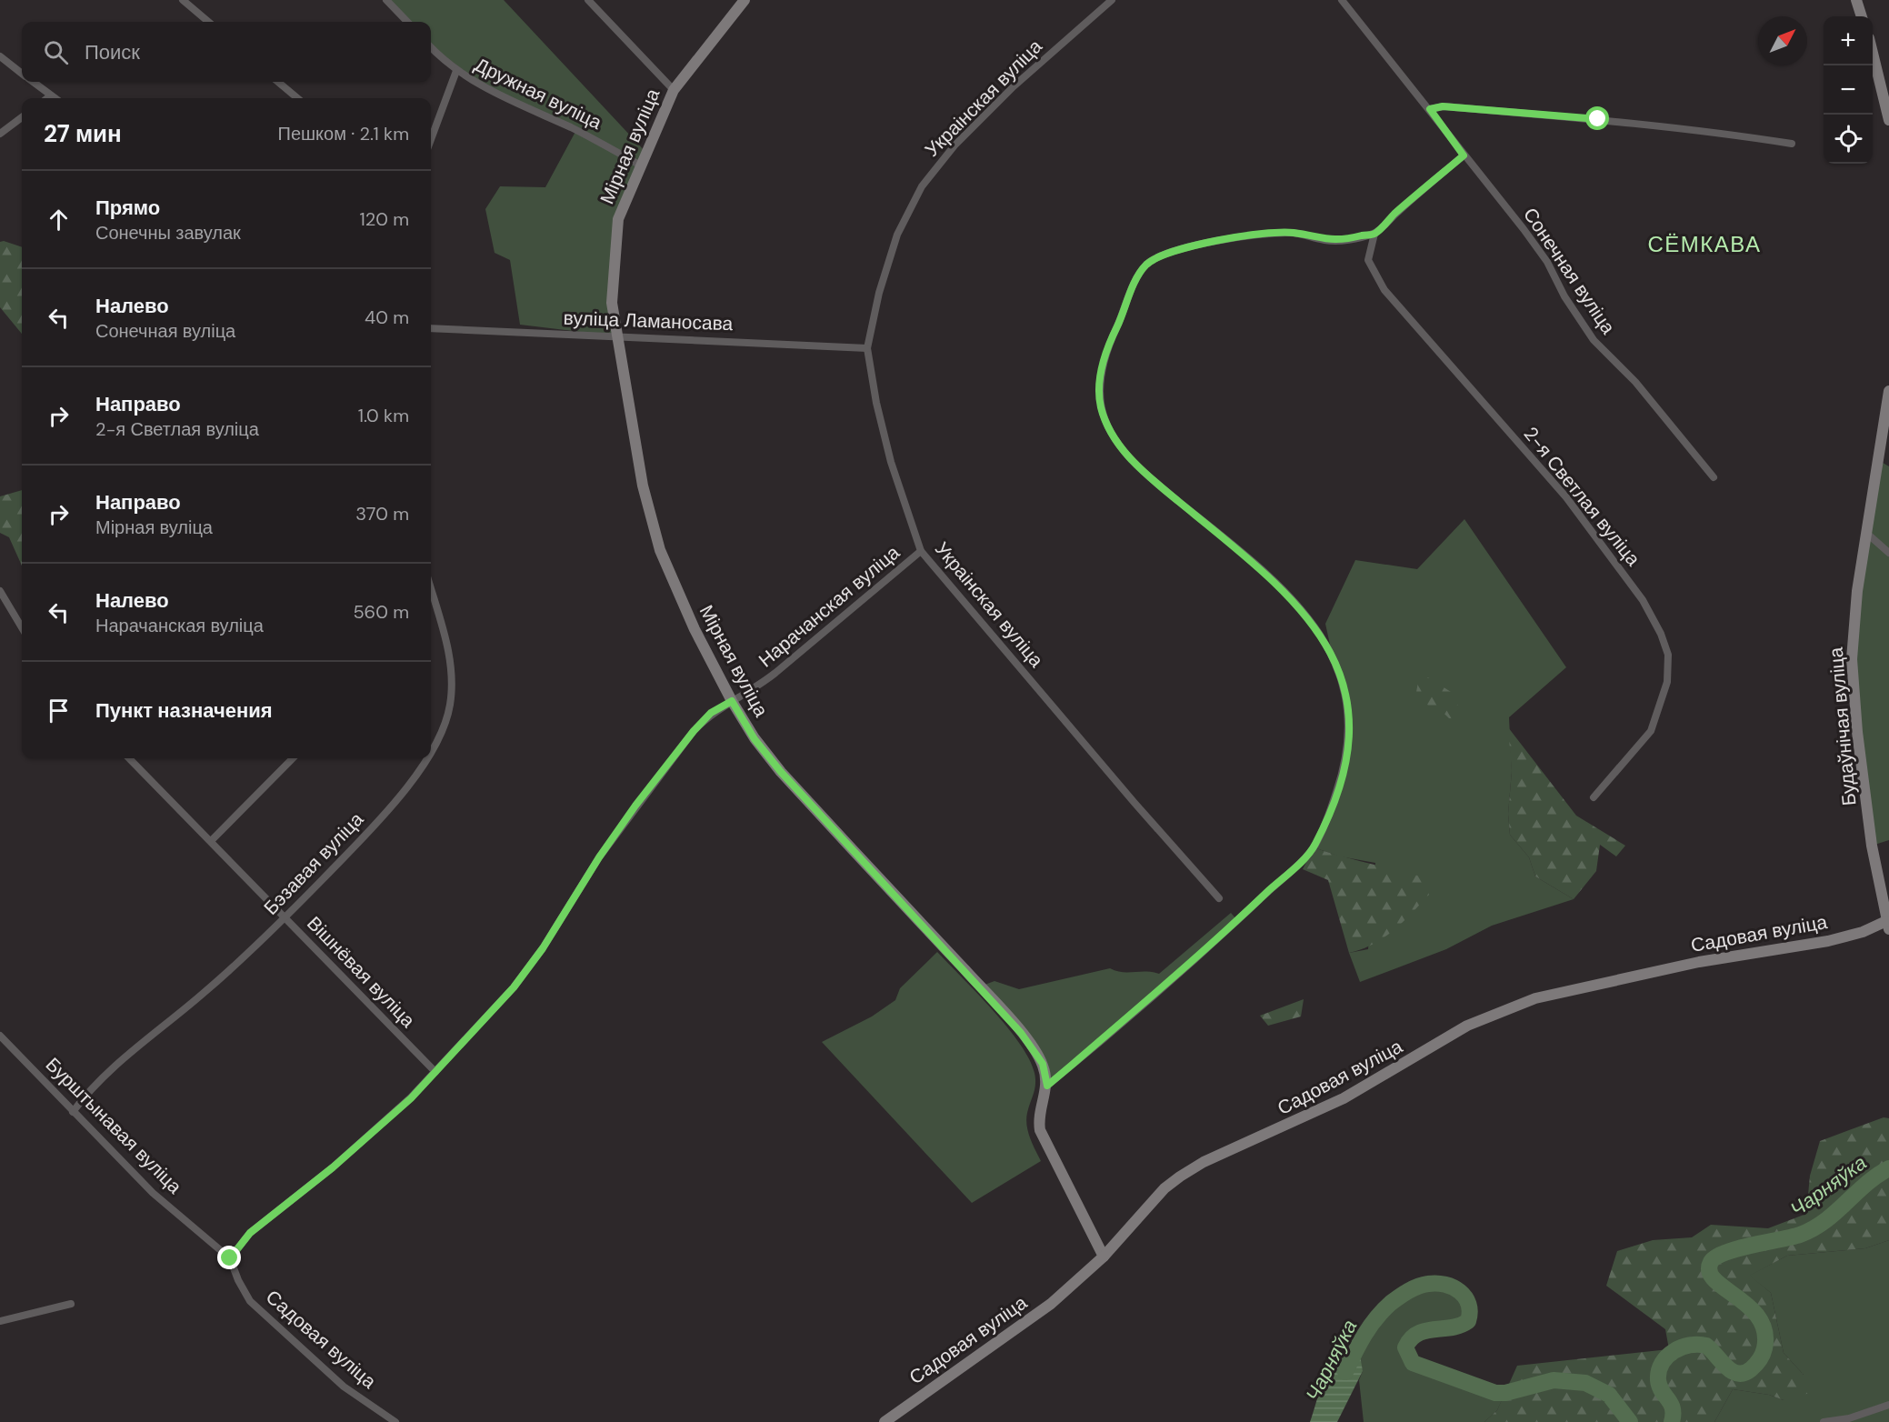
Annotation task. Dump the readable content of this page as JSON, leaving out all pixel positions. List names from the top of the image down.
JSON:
{
  "streets": {
    "street": [
      "Дружная вуліца",
      "Украінская вуліца",
      "Мірная вуліца",
      "Сонечная вуліца",
      "вуліца Ламаносава",
      "2-я Светлая вуліца",
      "Нарачанская вуліца",
      "Будаўнічая вуліца",
      "Бэзавая вуліца",
      "Садовая вуліца",
      "Вішнёвая вуліца",
      "Бурштынавая вуліца"
    ]
  },
  "crossings": [
    ["Дружная вуліца", "Мірная вуліца"],
    ["Украінская вуліца", "вуліца Ламаносава"],
    ["Украінская вуліца", "Нарачанская вуліца"],
    ["Мірная вуліца", "вуліца Ламаносава"],
    ["Мірная вуліца", "Нарачанская вуліца"],
    ["Нарачанская вуліца", "Садовая вуліца"],
    ["Нарачанская вуліца", "Вішнёвая вуліца"],
    ["Нарачанская вуліца", "Бурштынавая вуліца"],
    ["Будаўнічая вуліца", "Садовая вуліца"],
    ["Бэзавая вуліца", "Вішнёвая вуліца"],
    ["Бэзавая вуліца", "Бурштынавая вуліца"],
    ["Садовая вуліца", "Бурштынавая вуліца"]
  ],
  "districts": ["СЁМКАВА"],
  "water": ["Чарняўка"],
  "north": "top right",
  "page": {
    "map_buttons": ["+", "−"],
    "search": "Поиск",
    "heading": ["27 мин", "Пешком · 2.1 km"],
    "list": [
      ["Прямо", "Сонечны завулак", "120 m"],
      ["Налево", "Сонечная вуліца", "40 m"],
      ["Направо", "2-я Светлая вуліца", "1.0 km"],
      ["Направо", "Мірная вуліца", "370 m"],
      ["Налево", "Нарачанская вуліца", "560 m"],
      "Пункт назначения"
    ]
  }
}
